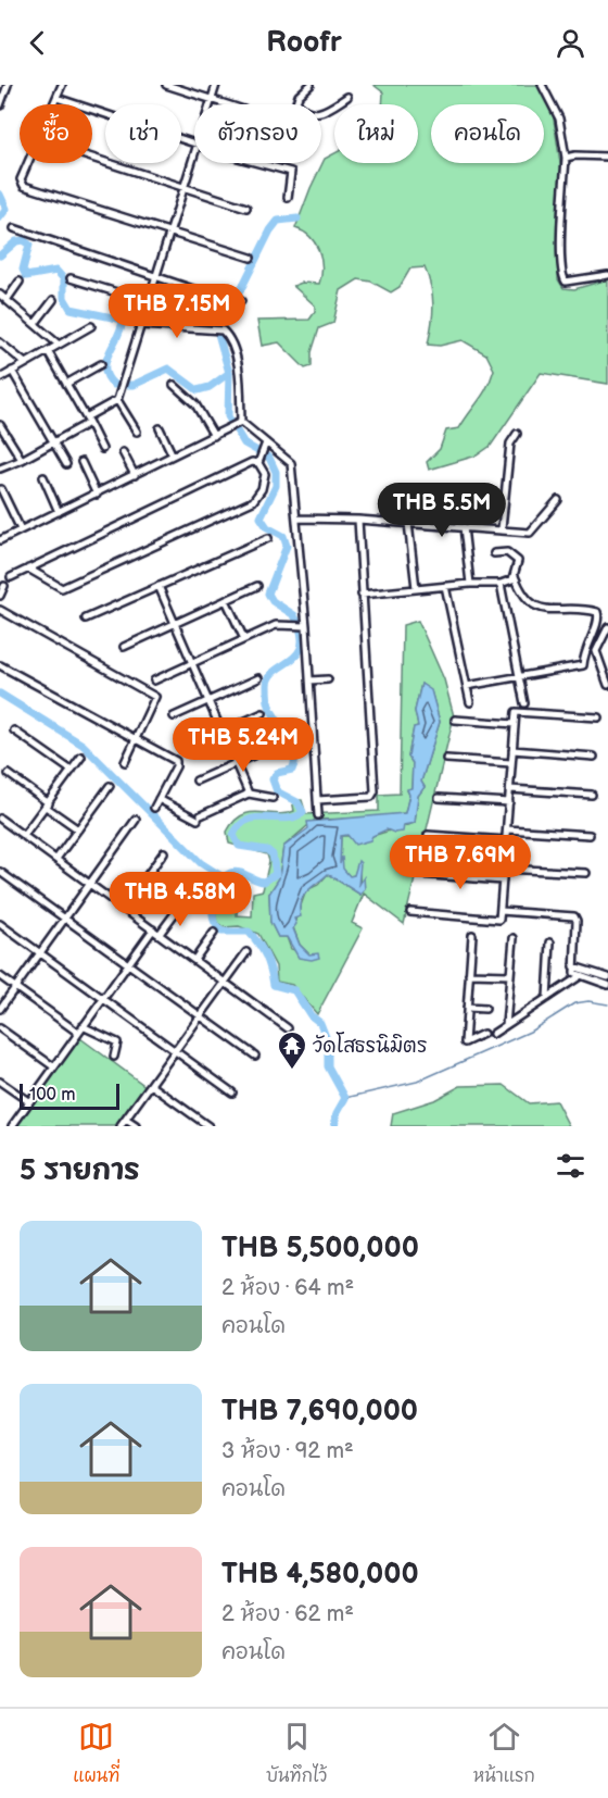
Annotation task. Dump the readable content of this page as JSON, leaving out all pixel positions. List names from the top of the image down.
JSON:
{
  "places": {
    "temple": ["วัดโสธรนิมิตร"]
  },
  "scale_bar": "100 m",
  "page": {
    "header": "Roofr",
    "chip": [
      "ซื้อ",
      "เช่า",
      "ตัวกรอง",
      "ใหม่",
      "คอนโด"
    ],
    "price": [
      "THB 7.15M",
      "THB 5.5M",
      "THB 5.24M",
      "THB 7.69M",
      "THB 4.58M"
    ],
    "scale": "100 m",
    "heading": "5 รายการ",
    "list": [
      {
        "name": "THB 5,500,000",
        "note": "2 ห้อง · 64 m² · คอนโด"
      },
      {
        "name": "THB 7,690,000",
        "note": "3 ห้อง · 92 m² · คอนโด"
      },
      {
        "name": "THB 4,580,000",
        "note": "2 ห้อง · 62 m² · คอนโด"
      }
    ],
    "tabs": ["แผนที่", "บันทึกไว้", "หน้าแรก"]
  }
}
